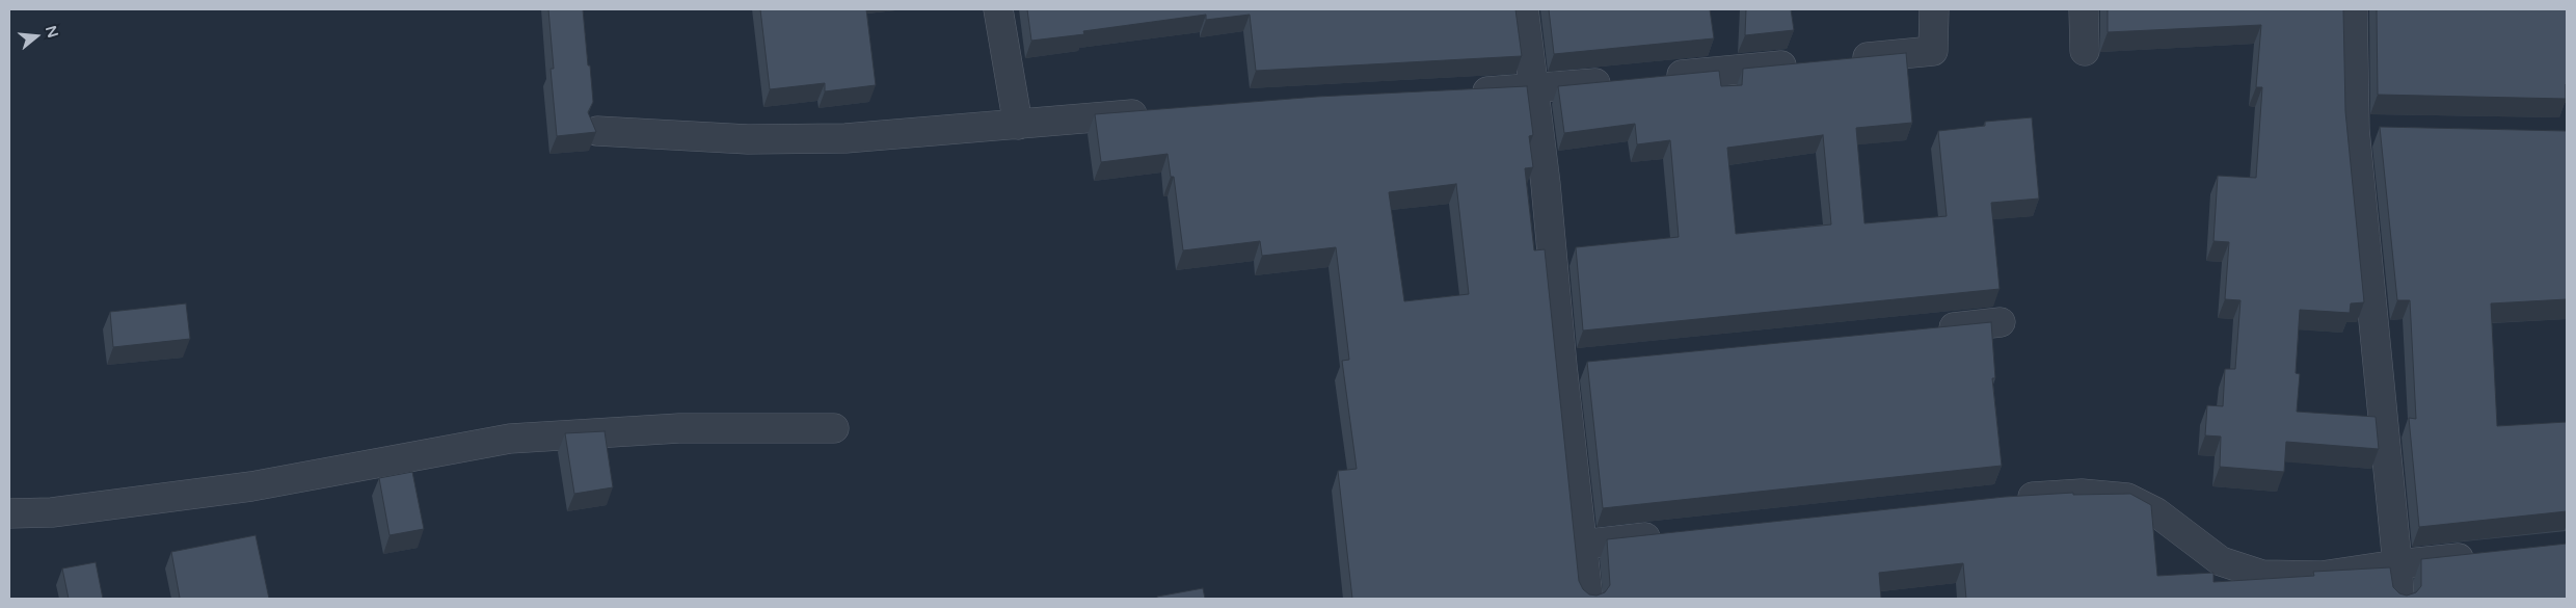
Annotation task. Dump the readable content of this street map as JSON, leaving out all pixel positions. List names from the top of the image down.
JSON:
{
  "north": "right"
}
